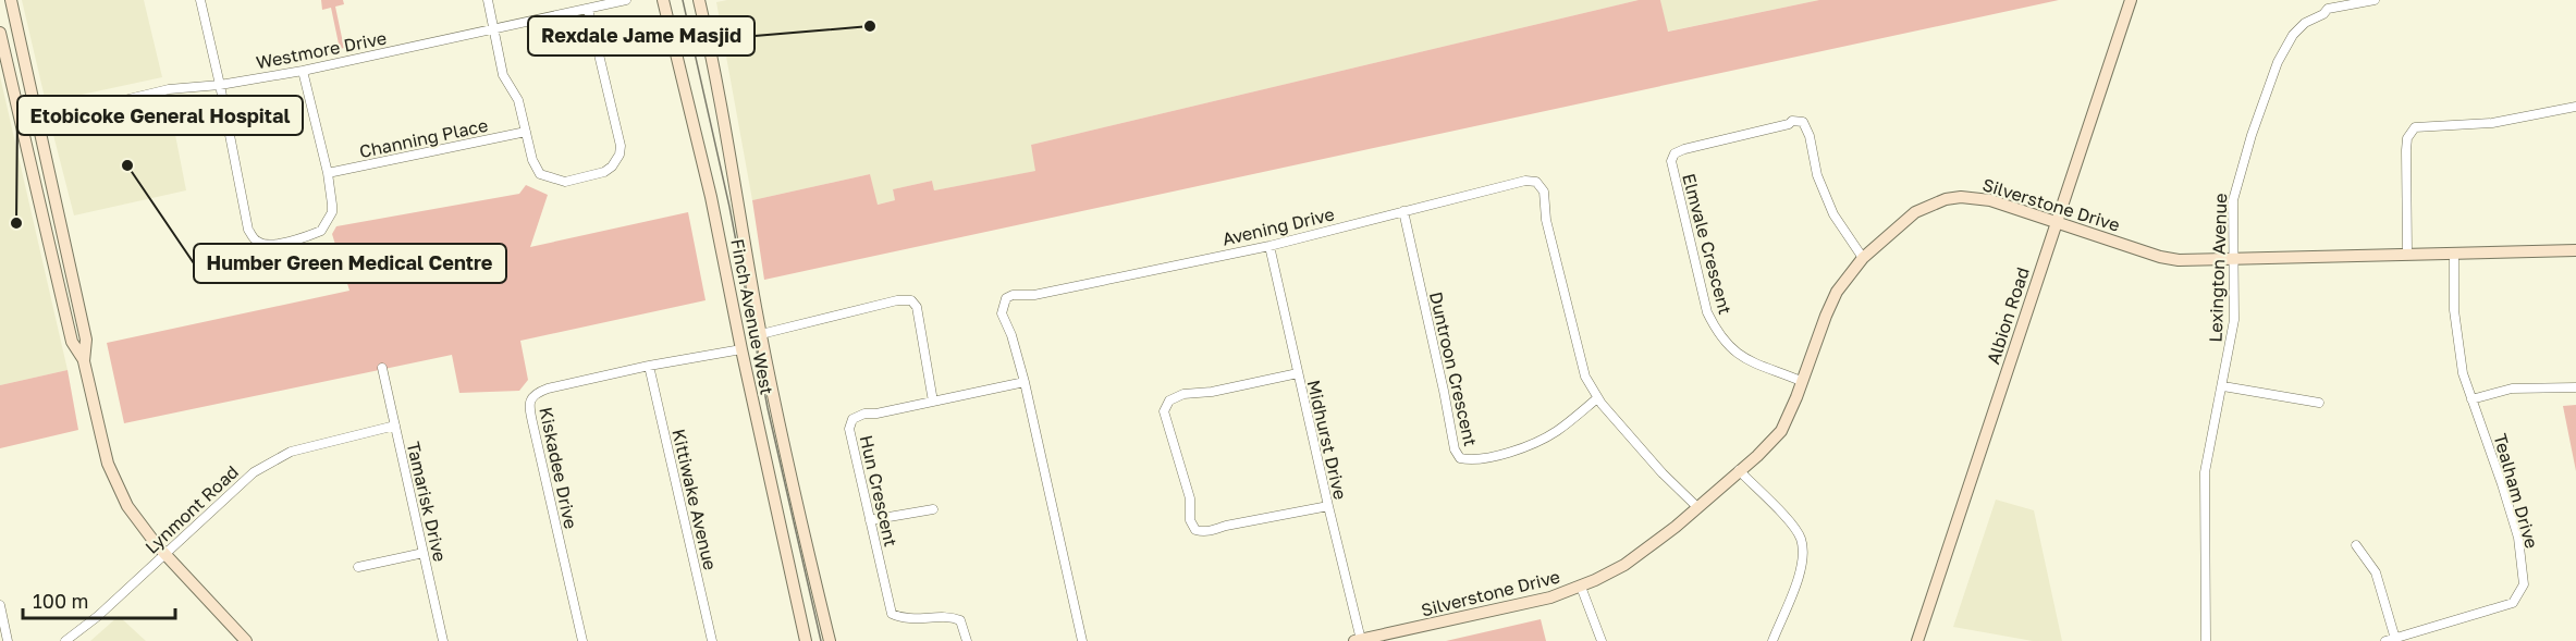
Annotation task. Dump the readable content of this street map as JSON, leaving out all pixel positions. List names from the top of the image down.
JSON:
{
  "streets": {
    "street": [
      "Westmore Drive",
      "Channing Place",
      "Silverstone Drive",
      "Avening Drive",
      "Elmvale Crescent",
      "Lexington Avenue",
      "Albion Road",
      "Finch Avenue West",
      "Duntroon Crescent",
      "Midhurst Drive",
      "Kiskadee Drive",
      "Hun Crescent",
      "Tealham Drive",
      "Kittiwake Avenue",
      "Tamarisk Drive",
      "Lynmont Road"
    ]
  },
  "crossings": [
    ["Silverstone Drive", "Avening Drive"],
    ["Silverstone Drive", "Elmvale Crescent"],
    ["Silverstone Drive", "Lexington Avenue"],
    ["Silverstone Drive", "Albion Road"],
    ["Silverstone Drive", "Midhurst Drive"],
    ["Silverstone Drive", "Tealham Drive"],
    ["Avening Drive", "Duntroon Crescent"],
    ["Avening Drive", "Midhurst Drive"],
    ["Avening Drive", "Hun Crescent"],
    ["Finch Avenue West", "Kiskadee Drive"],
    ["Kiskadee Drive", "Kittiwake Avenue"],
    ["Tamarisk Drive", "Lynmont Road"]
  ],
  "places": ["Rexdale Jame Masjid", "Humber Green Medical Centre", "Etobicoke General Hospital"],
  "scale_bar": "100 m"
}
